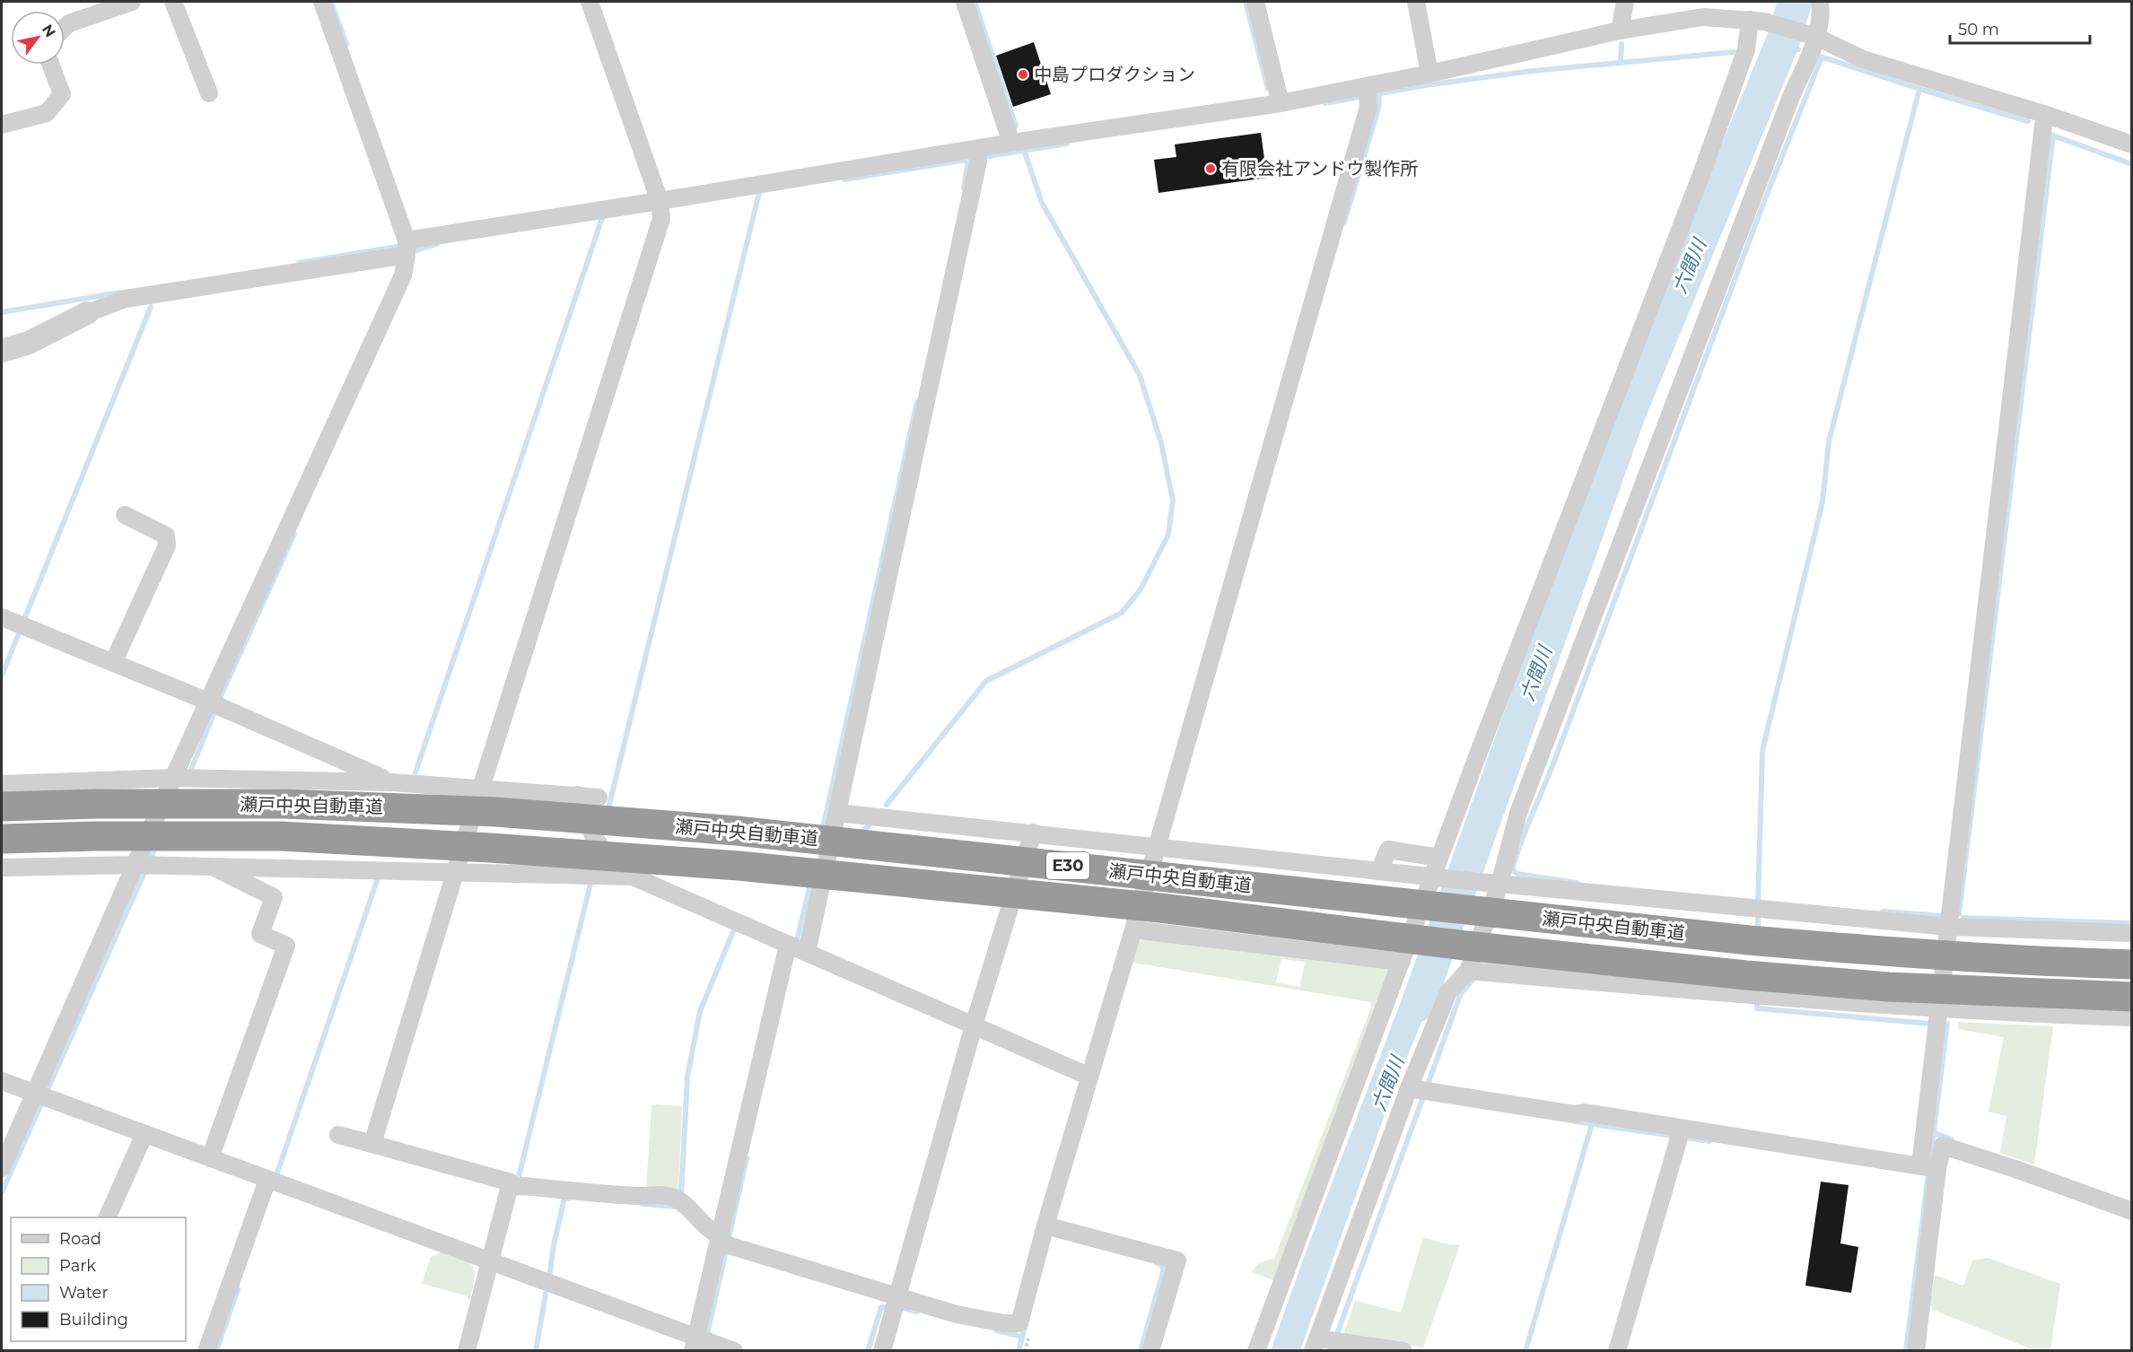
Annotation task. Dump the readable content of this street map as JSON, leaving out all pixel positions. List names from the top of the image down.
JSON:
{
  "streets": {
    "highway": ["瀬戸中央自動車道", "E30"]
  },
  "water": ["六間川"],
  "places": ["中島プロダクション", "有限会社アンドウ製作所"],
  "legend": [
    "Road",
    "Park",
    "Water",
    "Building"
  ],
  "scale_bar": "50 m",
  "north": "top right"
}
